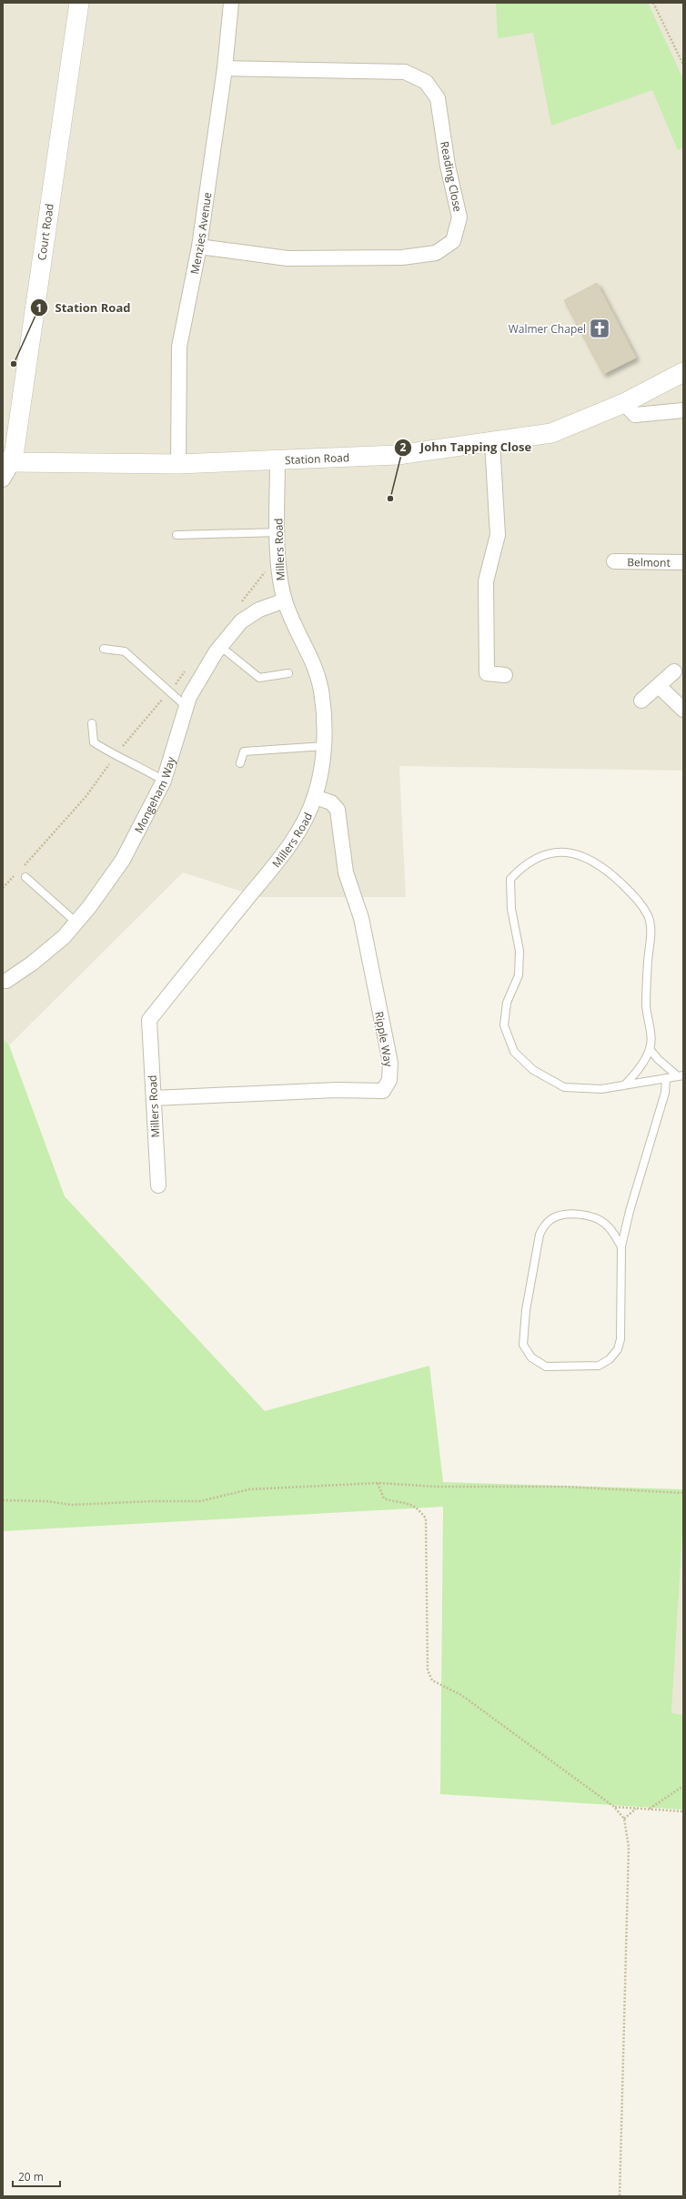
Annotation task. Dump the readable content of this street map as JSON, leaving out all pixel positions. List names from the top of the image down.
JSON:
{
  "streets": {
    "street": [
      "Reading Close",
      "Court Road",
      "Menzies Avenue",
      "Station Road",
      "Millers Road",
      "Belmont",
      "Mongeham Way",
      "Ripple Way"
    ]
  },
  "crossings": [
    ["Reading Close", "Menzies Avenue"],
    ["Court Road", "Station Road"],
    ["Menzies Avenue", "Station Road"],
    ["Station Road", "Millers Road"],
    ["Millers Road", "Mongeham Way"],
    ["Millers Road", "Ripple Way"]
  ],
  "places": {
    "church": ["Walmer Chapel"],
    "other": ["Station Road", "John Tapping Close"]
  },
  "scale_bar": "20 m"
}
